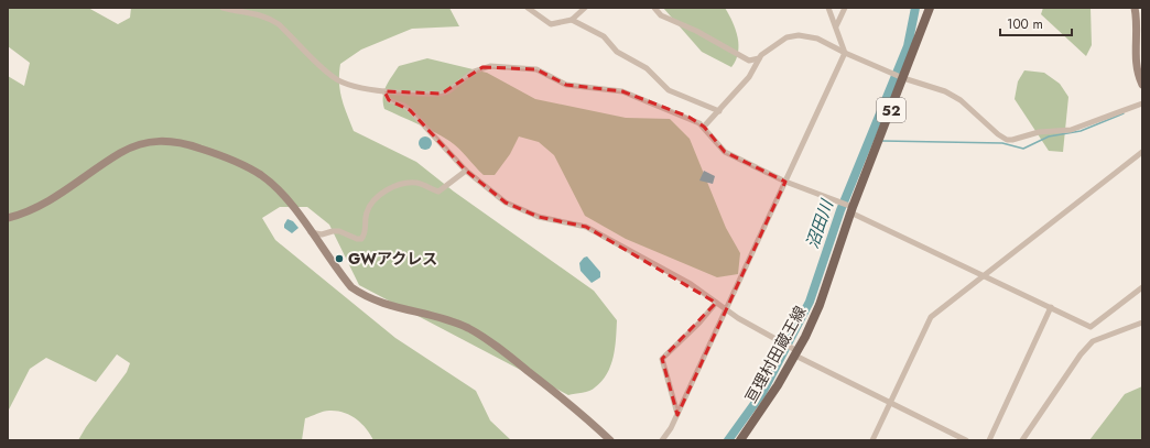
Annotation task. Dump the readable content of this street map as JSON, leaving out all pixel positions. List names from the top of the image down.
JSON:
{
  "streets": {
    "main road": ["52", "亘理村田蔵王線"]
  },
  "water": ["沼田川"],
  "places": ["GWアクレス"],
  "scale_bar": "100 m"
}
